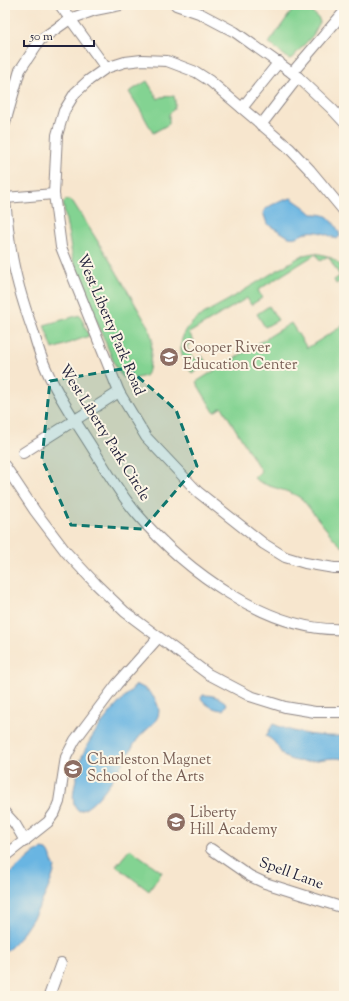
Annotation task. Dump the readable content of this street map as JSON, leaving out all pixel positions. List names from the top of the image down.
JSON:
{
  "streets": {
    "street": ["West Liberty Park Road", "West Liberty Park Circle", "Spell Lane"]
  },
  "places": {
    "school or university": ["Cooper River Education Center", "Charleston Magnet School of the Arts", "Liberty Hill Academy"]
  },
  "scale_bar": "50 m"
}
